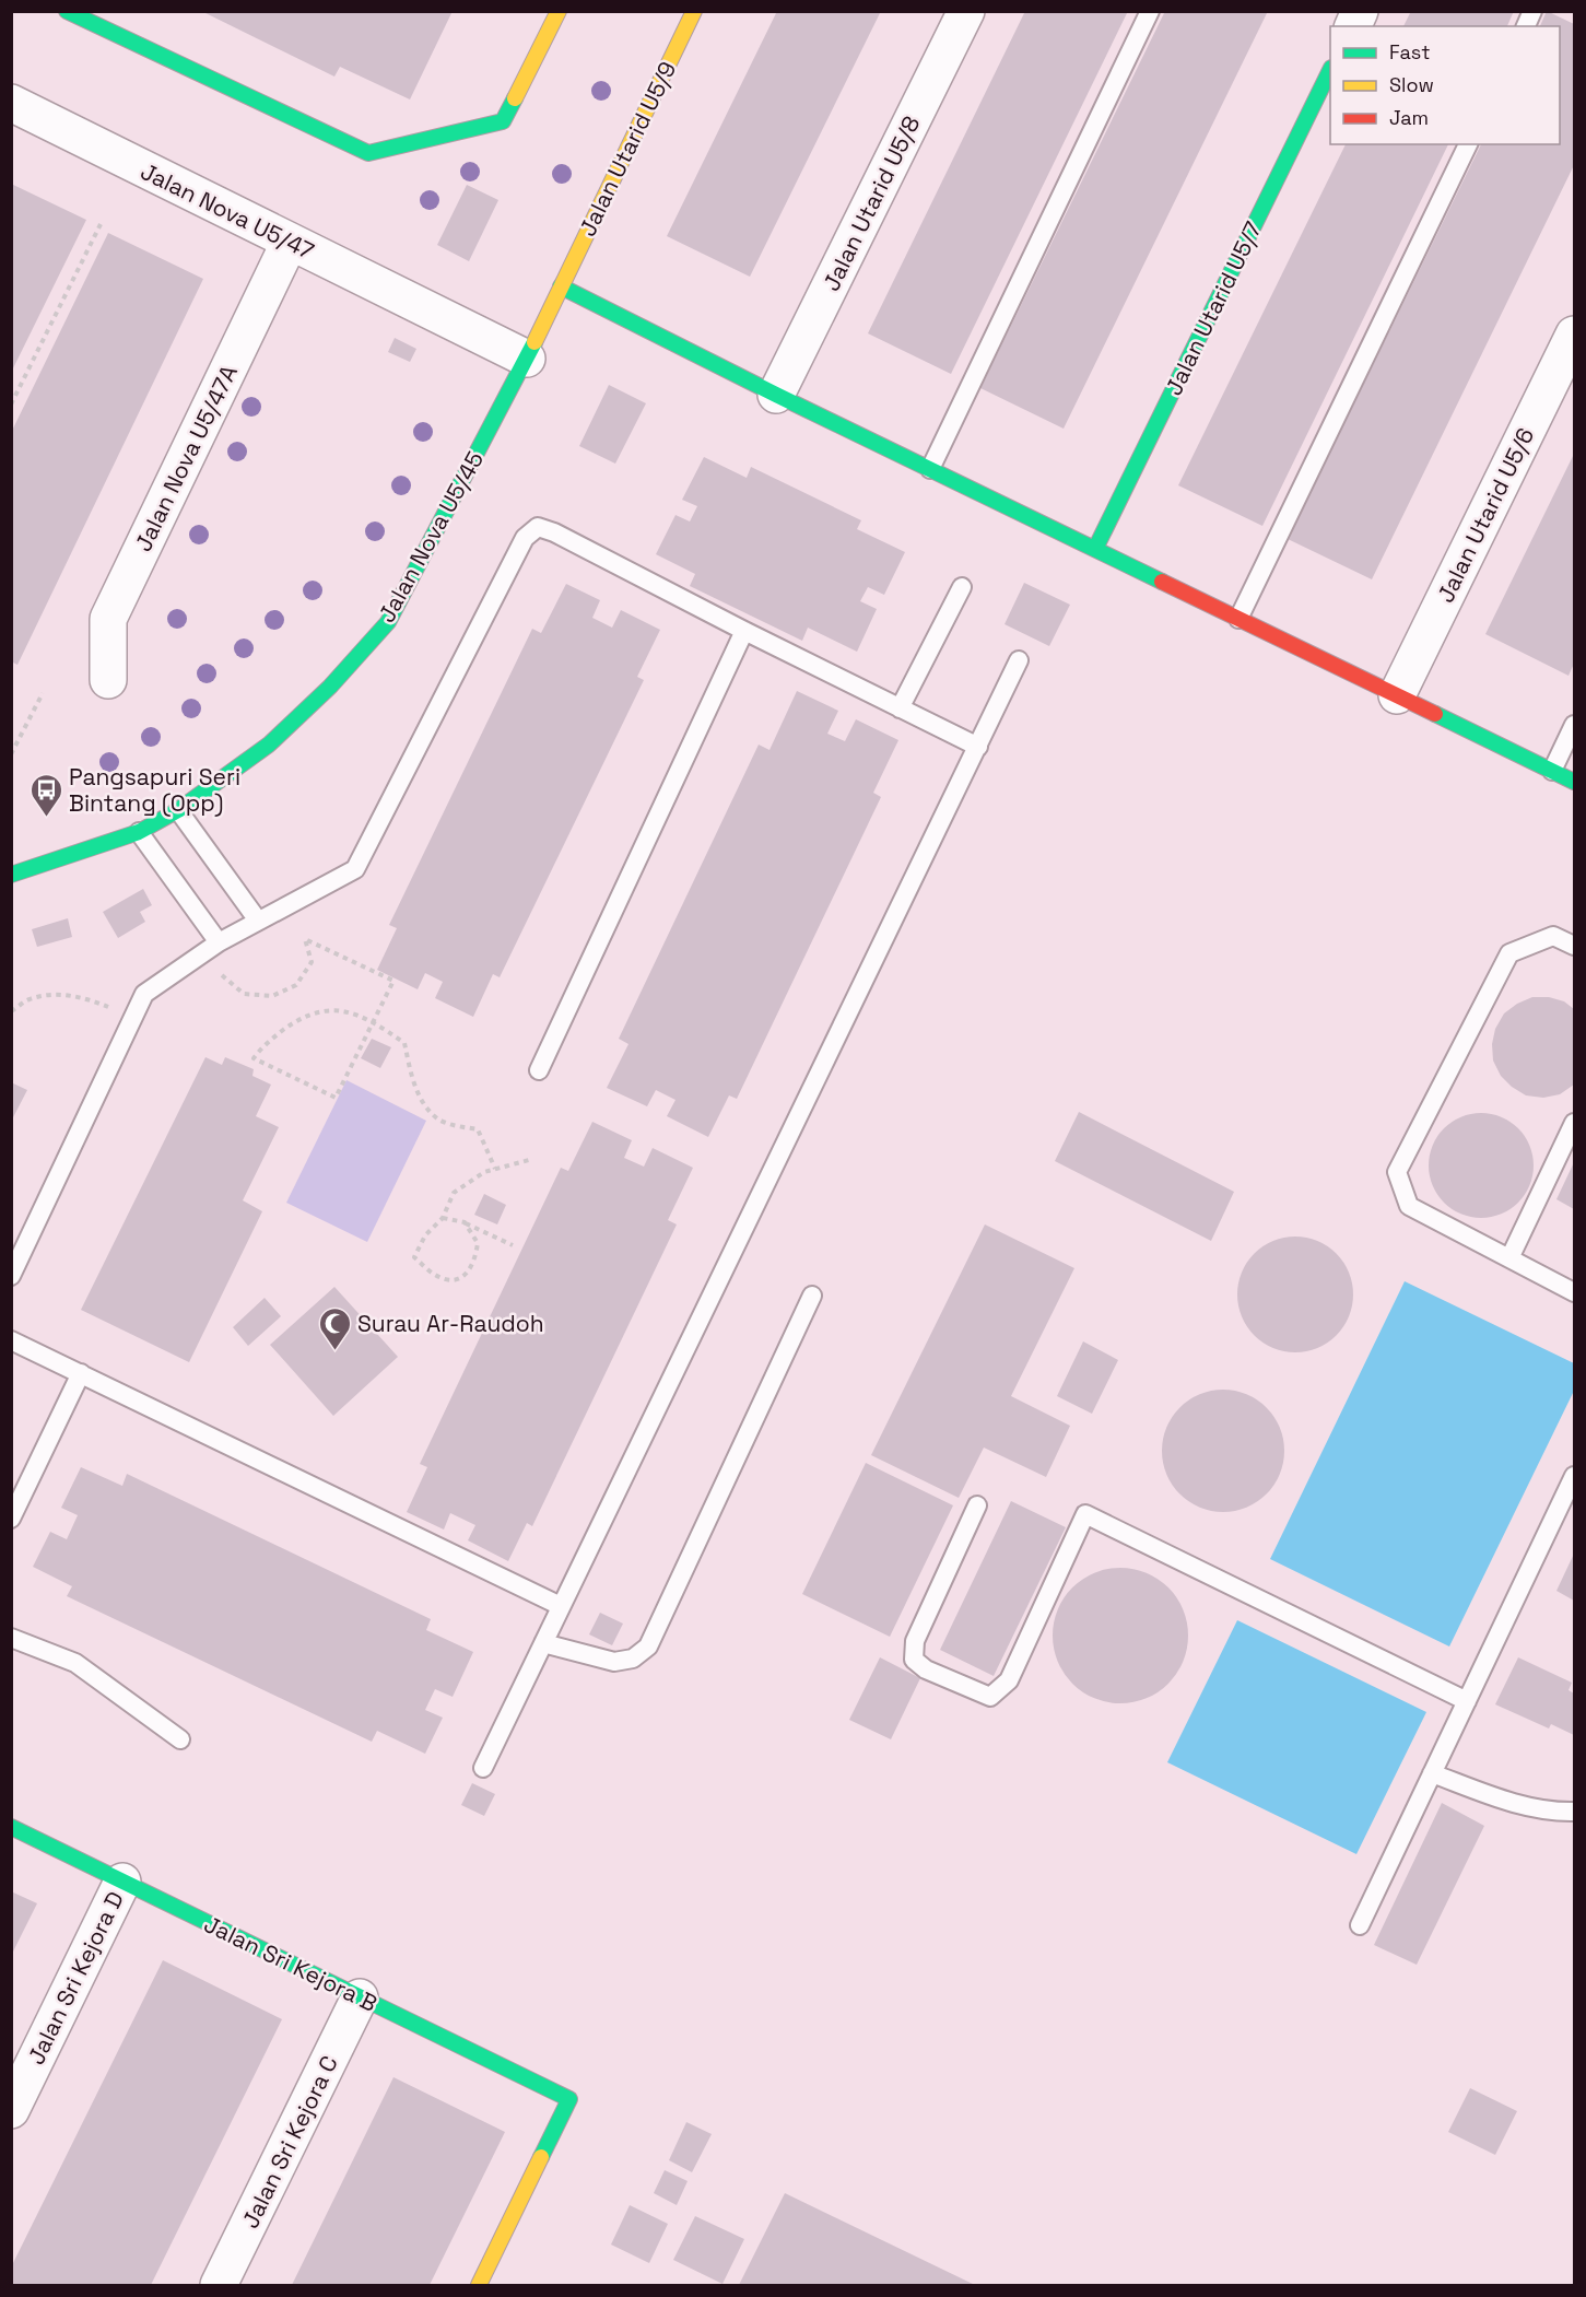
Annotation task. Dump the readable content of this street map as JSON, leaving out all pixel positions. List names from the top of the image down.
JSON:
{
  "streets": {
    "street": [
      "Jalan Utarid U5/9",
      "Jalan Utarid U5/8",
      "Jalan Nova U5/47",
      "Jalan Utarid U5/7",
      "Jalan Nova U5/47A",
      "Jalan Utarid U5/6",
      "Jalan Nova U5/45",
      "Jalan Sri Kejora B",
      "Jalan Sri Kejora D",
      "Jalan Sri Kejora C"
    ]
  },
  "crossings": [
    ["Jalan Utarid U5/9", "Jalan Nova U5/45"],
    ["Jalan Nova U5/47", "Jalan Nova U5/47A"],
    ["Jalan Nova U5/47", "Jalan Nova U5/45"],
    ["Jalan Sri Kejora B", "Jalan Sri Kejora D"],
    ["Jalan Sri Kejora B", "Jalan Sri Kejora C"]
  ],
  "places": {
    "bus stop": ["Pangsapuri Seri Bintang (Opp)"],
    "mosque": ["Surau Ar-Raudoh"]
  },
  "legend": ["Fast", "Slow", "Jam"]
}
